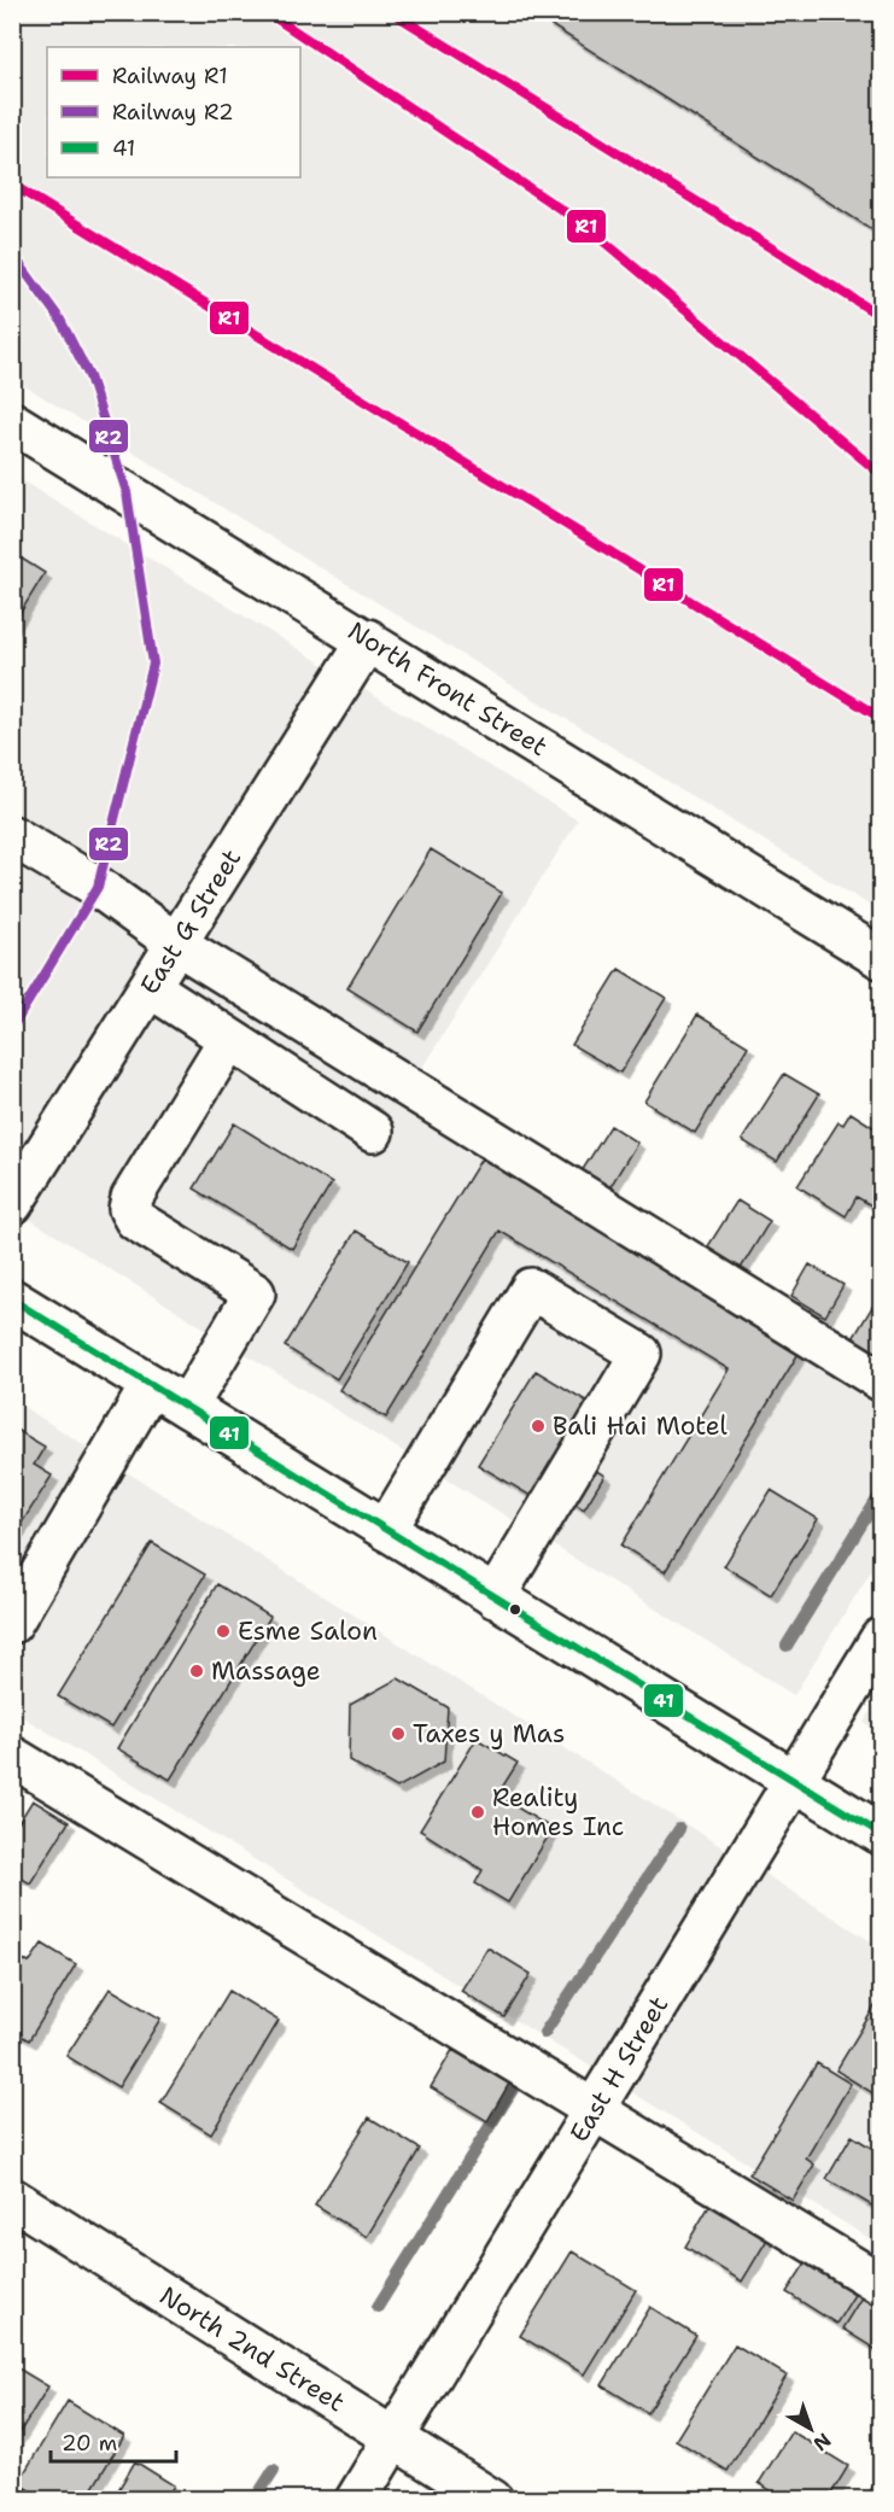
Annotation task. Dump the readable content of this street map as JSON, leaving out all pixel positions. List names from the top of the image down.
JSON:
{
  "streets": {
    "street": [
      "North Front Street",
      "East G Street",
      "East H Street",
      "North 2nd Street"
    ]
  },
  "crossings": [
    ["North Front Street", "East G Street"],
    ["East H Street", "North 2nd Street"]
  ],
  "places": [
    "Bali Hai Motel",
    "Esme Salon",
    "Massage",
    "Taxes y Mas",
    "Reality Homes Inc"
  ],
  "lines": ["rail line R1", "rail line R2", "transit line 41"],
  "legend": ["Railway R1", "Railway R2", "41"],
  "scale_bar": "20 m",
  "north": "bottom right"
}
